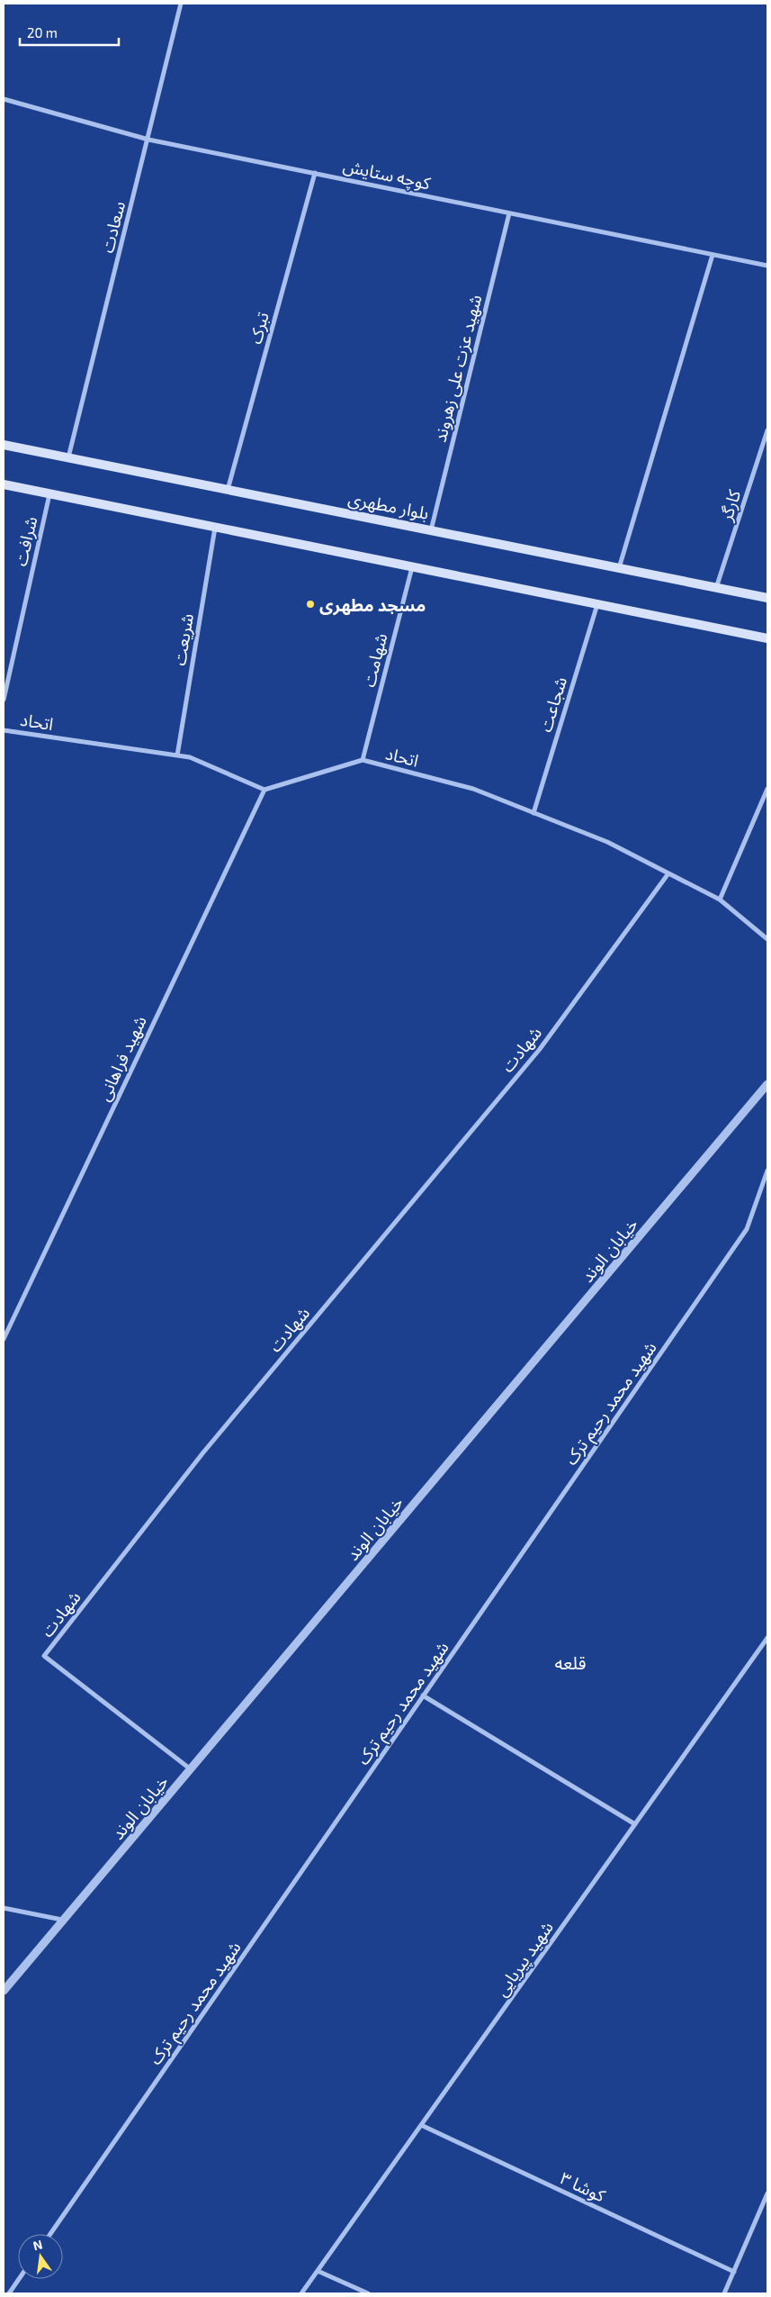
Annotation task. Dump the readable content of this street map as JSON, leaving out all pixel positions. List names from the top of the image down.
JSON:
{
  "streets": {
    "main road": ["بلوار مطهری"],
    "street": [
      "کوچه ستایش",
      "سعادت",
      "تبرک",
      "شهید عزت علی زهروند",
      "کارگر",
      "شرافت",
      "شریعت",
      "شهامت",
      "شجاعت",
      "اتحاد",
      "شهادت",
      "شهید فراهانی",
      "خیابان الوند",
      "شهید محمد رحیم ترک",
      "شهید پیریایی",
      "کوشا ۳"
    ]
  },
  "crossings": [
    ["کوچه ستایش", "سعادت"],
    ["کوچه ستایش", "تبرک"],
    ["کوچه ستایش", "شهید عزت علی زهروند"],
    ["سعادت", "بلوار مطهری"],
    ["تبرک", "بلوار مطهری"],
    ["شهید عزت علی زهروند", "بلوار مطهری"],
    ["بلوار مطهری", "کارگر"],
    ["شریعت", "اتحاد"],
    ["شهامت", "اتحاد"],
    ["شجاعت", "اتحاد"],
    ["اتحاد", "شهادت"],
    ["اتحاد", "شهید فراهانی"],
    ["شهادت", "خیابان الوند"],
    ["شهید پیریایی", "کوشا ۳"]
  ],
  "districts": ["قلعه"],
  "places": ["مسجد مطهری"],
  "scale_bar": "20 m",
  "north": "top"
}
